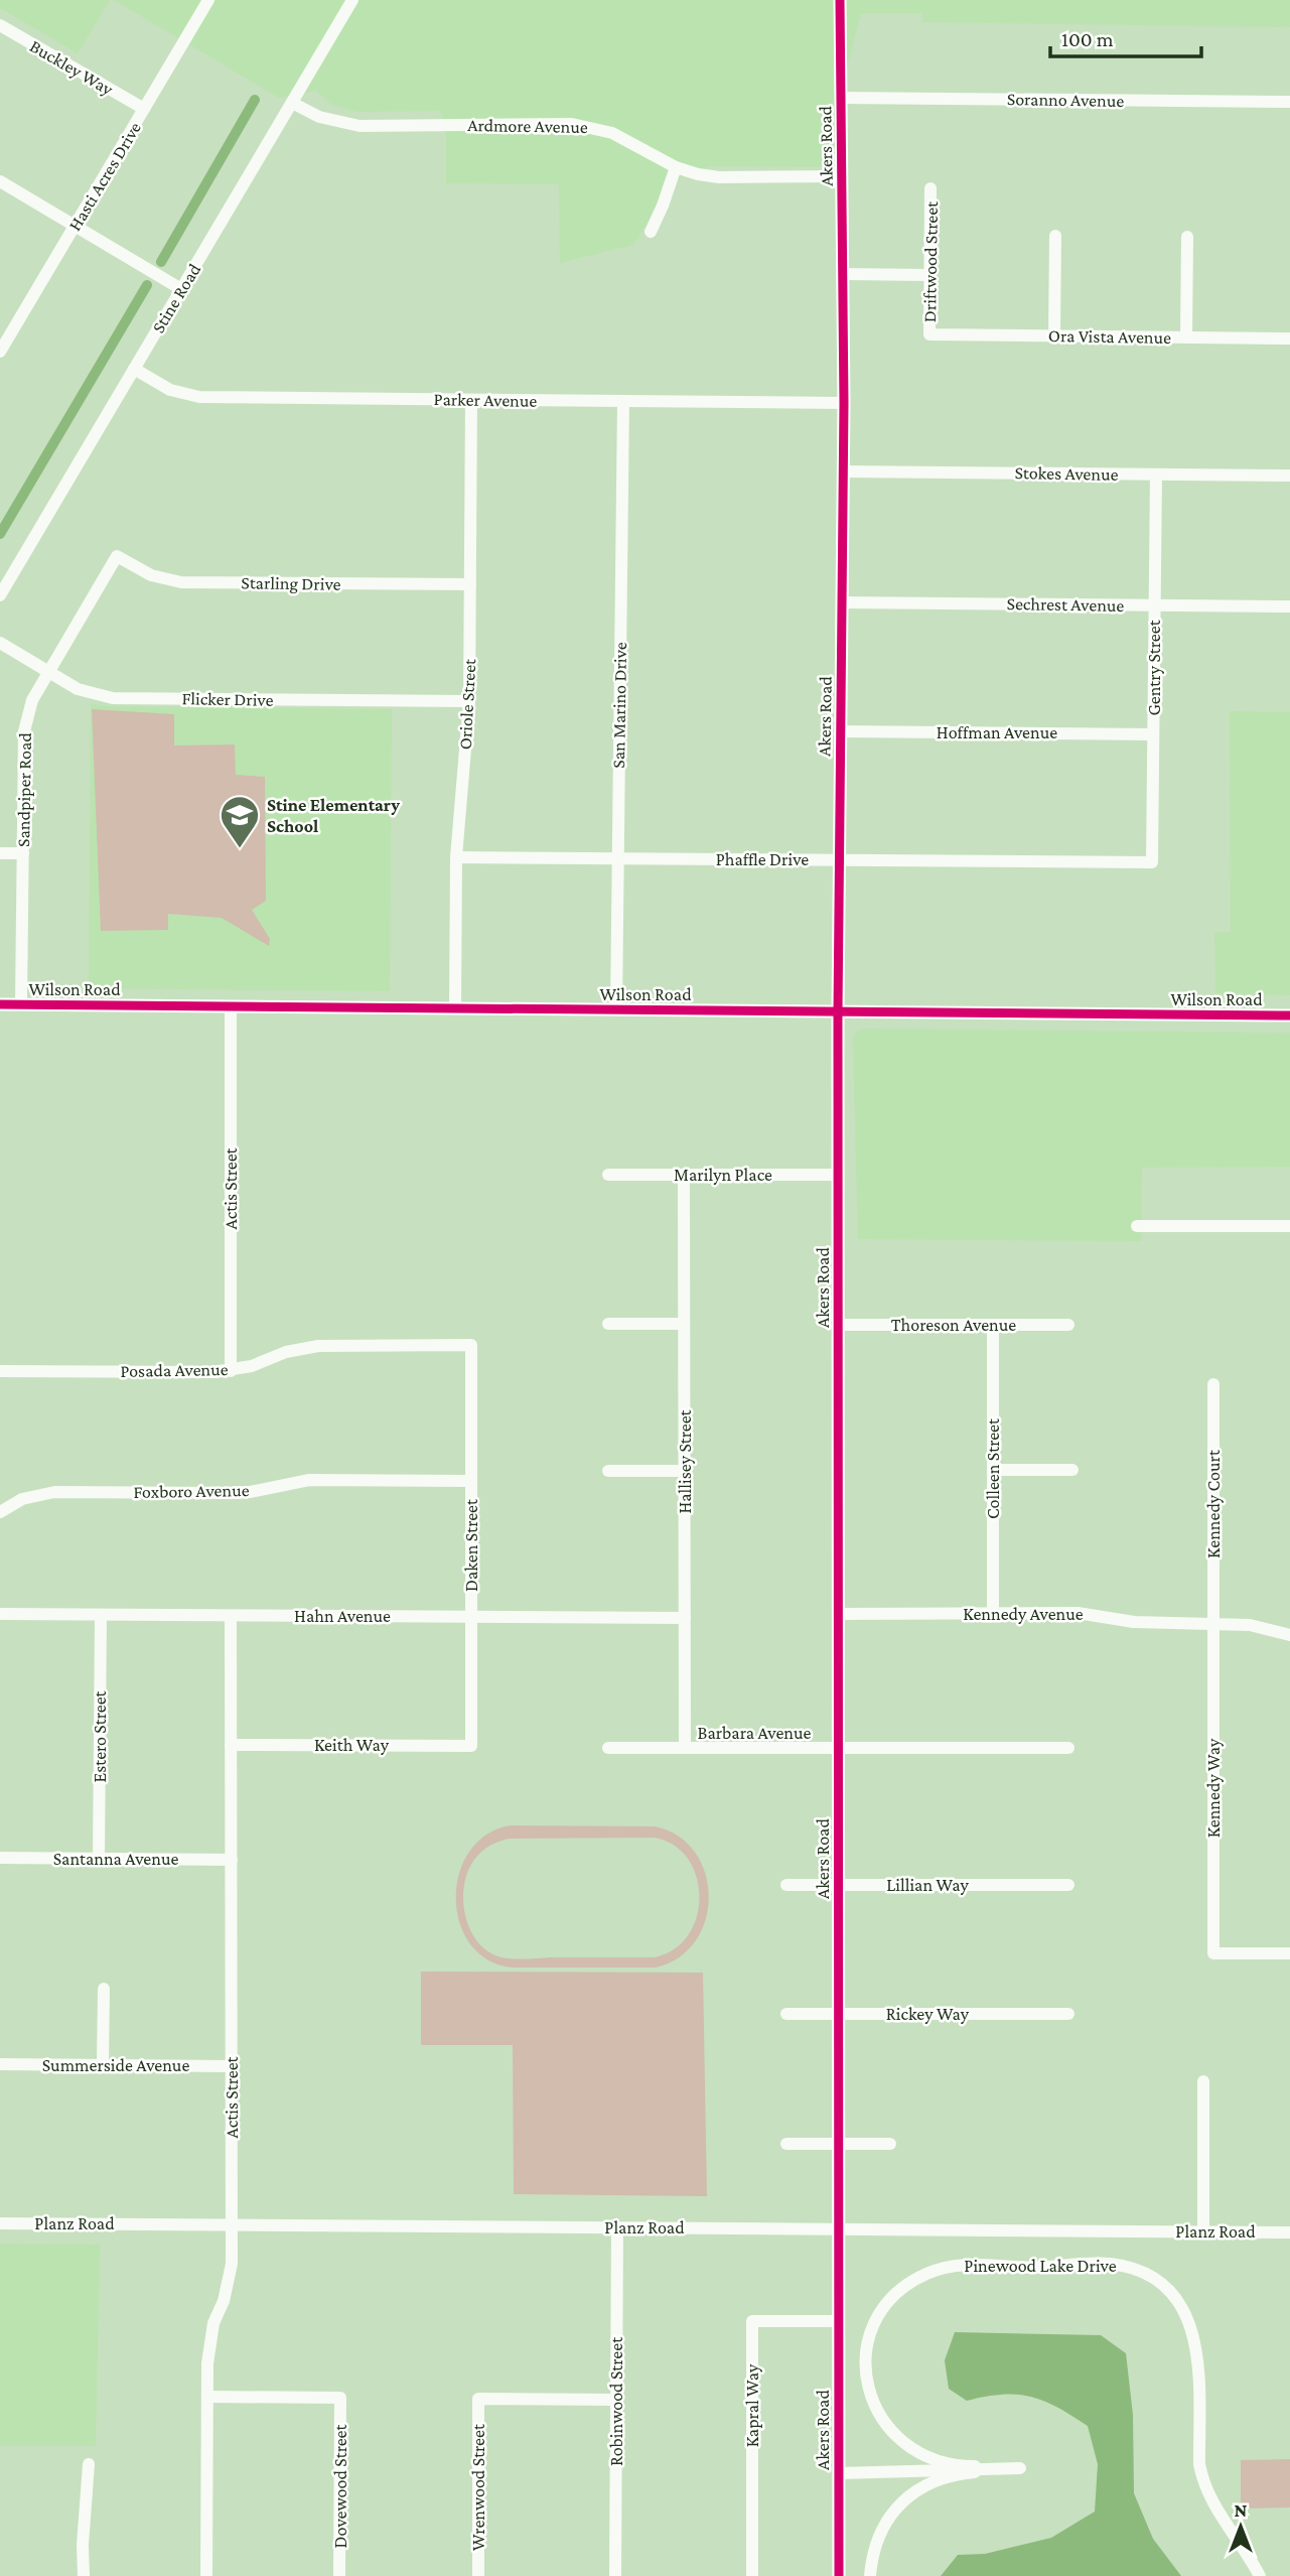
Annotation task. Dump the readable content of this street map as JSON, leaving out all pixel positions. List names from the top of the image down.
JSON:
{
  "streets": {
    "street": [
      "Buckley Way",
      "Soranno Avenue",
      "Ardmore Avenue",
      "Akers Road",
      "Hasti Acres Drive",
      "Driftwood Street",
      "Stine Road",
      "Ora Vista Avenue",
      "Parker Avenue",
      "Stokes Avenue",
      "Starling Drive",
      "Sechrest Avenue",
      "Gentry Street",
      "Flicker Drive",
      "Oriole Street",
      "San Marino Drive",
      "Hoffman Avenue",
      "Sandpiper Road",
      "Phaffle Drive",
      "Wilson Road",
      "Marilyn Place",
      "Actis Street",
      "Thoreson Avenue",
      "Posada Avenue",
      "Hallisey Street",
      "Colleen Street",
      "Foxboro Avenue",
      "Kennedy Court",
      "Daken Street",
      "Kennedy Avenue",
      "Hahn Avenue",
      "Barbara Avenue",
      "Estero Street",
      "Keith Way",
      "Kennedy Way",
      "Santanna Avenue",
      "Lillian Way",
      "Rickey Way",
      "Summerside Avenue",
      "Planz Road",
      "Pinewood Lake Drive",
      "Robinwood Street",
      "Kapral Way",
      "Dovewood Street",
      "Wrenwood Street"
    ]
  },
  "crossings": [
    ["Buckley Way", "Hasti Acres Drive"],
    ["Soranno Avenue", "Akers Road"],
    ["Ardmore Avenue", "Akers Road"],
    ["Ardmore Avenue", "Stine Road"],
    ["Akers Road", "Parker Avenue"],
    ["Akers Road", "Stokes Avenue"],
    ["Akers Road", "Sechrest Avenue"],
    ["Akers Road", "Hoffman Avenue"],
    ["Akers Road", "Phaffle Drive"],
    ["Akers Road", "Wilson Road"],
    ["Akers Road", "Marilyn Place"],
    ["Akers Road", "Thoreson Avenue"],
    ["Akers Road", "Kennedy Avenue"],
    ["Akers Road", "Barbara Avenue"],
    ["Akers Road", "Lillian Way"],
    ["Akers Road", "Rickey Way"],
    ["Akers Road", "Planz Road"],
    ["Akers Road", "Pinewood Lake Drive"],
    ["Akers Road", "Kapral Way"],
    ["Driftwood Street", "Ora Vista Avenue"],
    ["Stine Road", "Parker Avenue"],
    ["Parker Avenue", "Oriole Street"],
    ["Parker Avenue", "San Marino Drive"],
    ["Stokes Avenue", "Gentry Street"],
    ["Starling Drive", "Oriole Street"],
    ["Starling Drive", "Sandpiper Road"],
    ["Sechrest Avenue", "Gentry Street"],
    ["Gentry Street", "Hoffman Avenue"],
    ["Gentry Street", "Phaffle Drive"],
    ["Flicker Drive", "Oriole Street"],
    ["Flicker Drive", "Sandpiper Road"],
    ["Oriole Street", "Phaffle Drive"],
    ["Oriole Street", "Wilson Road"],
    ["San Marino Drive", "Phaffle Drive"],
    ["San Marino Drive", "Wilson Road"],
    ["Sandpiper Road", "Wilson Road"],
    ["Wilson Road", "Actis Street"],
    ["Marilyn Place", "Hallisey Street"],
    ["Actis Street", "Posada Avenue"],
    ["Actis Street", "Hahn Avenue"],
    ["Actis Street", "Keith Way"],
    ["Actis Street", "Santanna Avenue"],
    ["Actis Street", "Summerside Avenue"],
    ["Actis Street", "Planz Road"],
    ["Actis Street", "Dovewood Street"],
    ["Thoreson Avenue", "Colleen Street"],
    ["Posada Avenue", "Daken Street"],
    ["Hallisey Street", "Hahn Avenue"],
    ["Hallisey Street", "Barbara Avenue"],
    ["Colleen Street", "Kennedy Avenue"],
    ["Foxboro Avenue", "Daken Street"],
    ["Kennedy Court", "Kennedy Avenue"],
    ["Kennedy Court", "Kennedy Way"],
    ["Daken Street", "Hahn Avenue"],
    ["Daken Street", "Keith Way"],
    ["Kennedy Avenue", "Kennedy Way"],
    ["Hahn Avenue", "Estero Street"],
    ["Estero Street", "Santanna Avenue"],
    ["Planz Road", "Robinwood Street"],
    ["Robinwood Street", "Wrenwood Street"]
  ],
  "places": {
    "school or university": ["Stine Elementary School"]
  },
  "scale_bar": "100 m",
  "north": "top"
}
